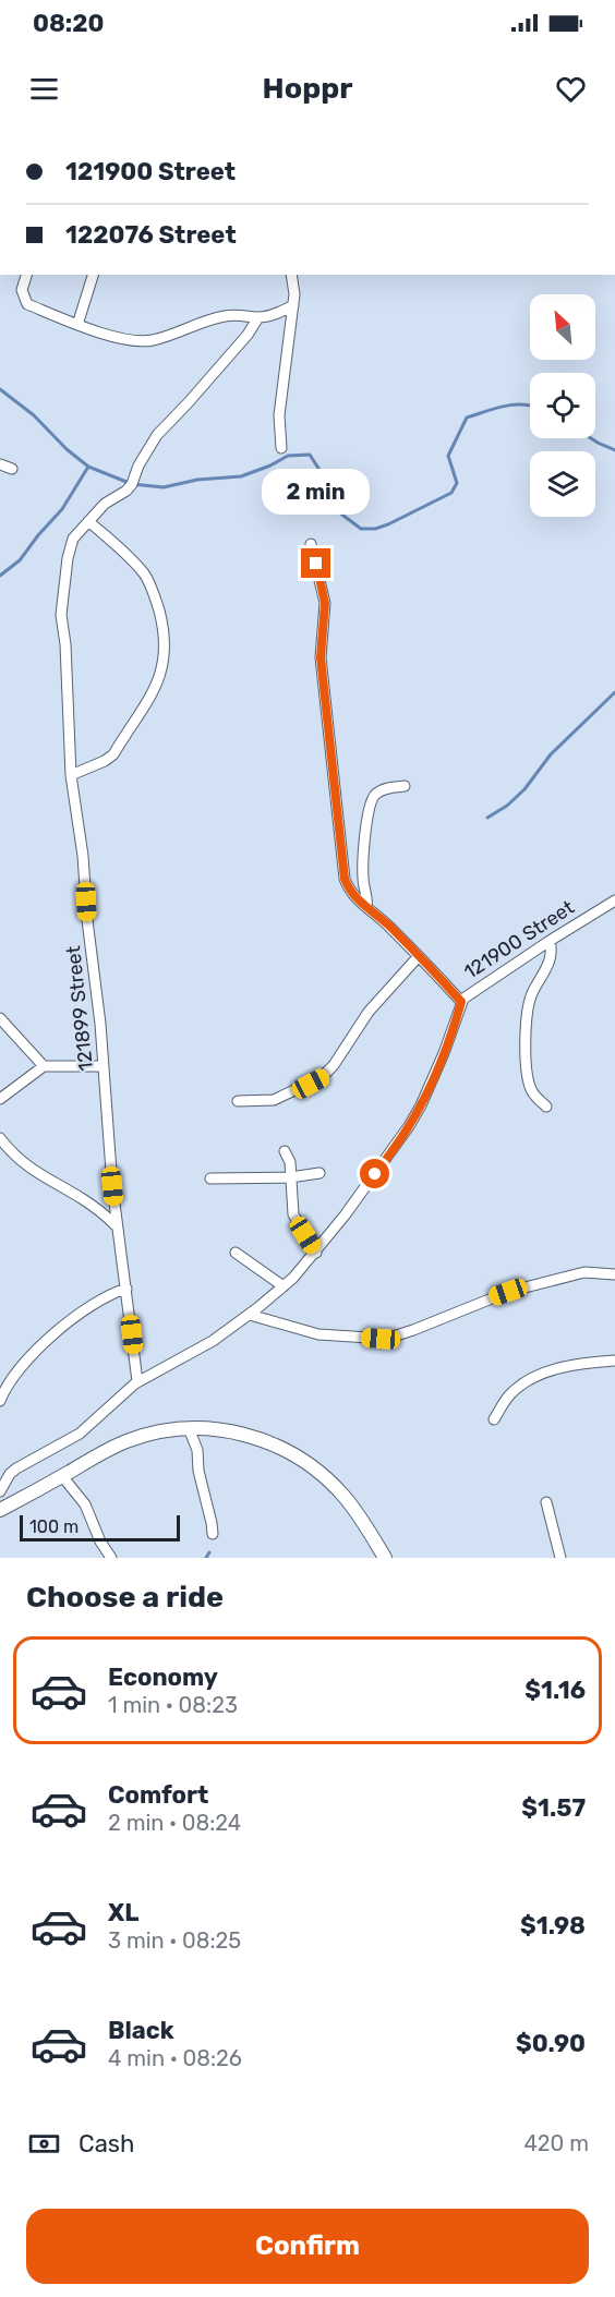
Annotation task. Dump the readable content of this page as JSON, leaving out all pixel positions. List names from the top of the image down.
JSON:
{
  "streets": {
    "street": ["121900 Street", "121899 Street"]
  },
  "crossings": [
    ["121900 Street", "121899 Street"]
  ],
  "scale_bar": "100 m",
  "north": "top left",
  "page": {
    "status": "08:20",
    "header": "Hoppr",
    "banner": ["121900 Street", "122076 Street"],
    "bubble": "2 min",
    "scale": "100 m",
    "heading": "Choose a ride",
    "list": [
      {
        "name": "Economy",
        "note": "1 min · 08:23",
        "value": "$1.16"
      },
      {
        "name": "Comfort",
        "note": "2 min · 08:24",
        "value": "$1.57"
      },
      {
        "name": "XL",
        "note": "3 min · 08:25",
        "value": "$1.98"
      },
      {
        "name": "Black",
        "note": "4 min · 08:26",
        "value": "$0.90"
      }
    ],
    "pay": ["Cash", "420 m"],
    "buttons": "Confirm"
  }
}
